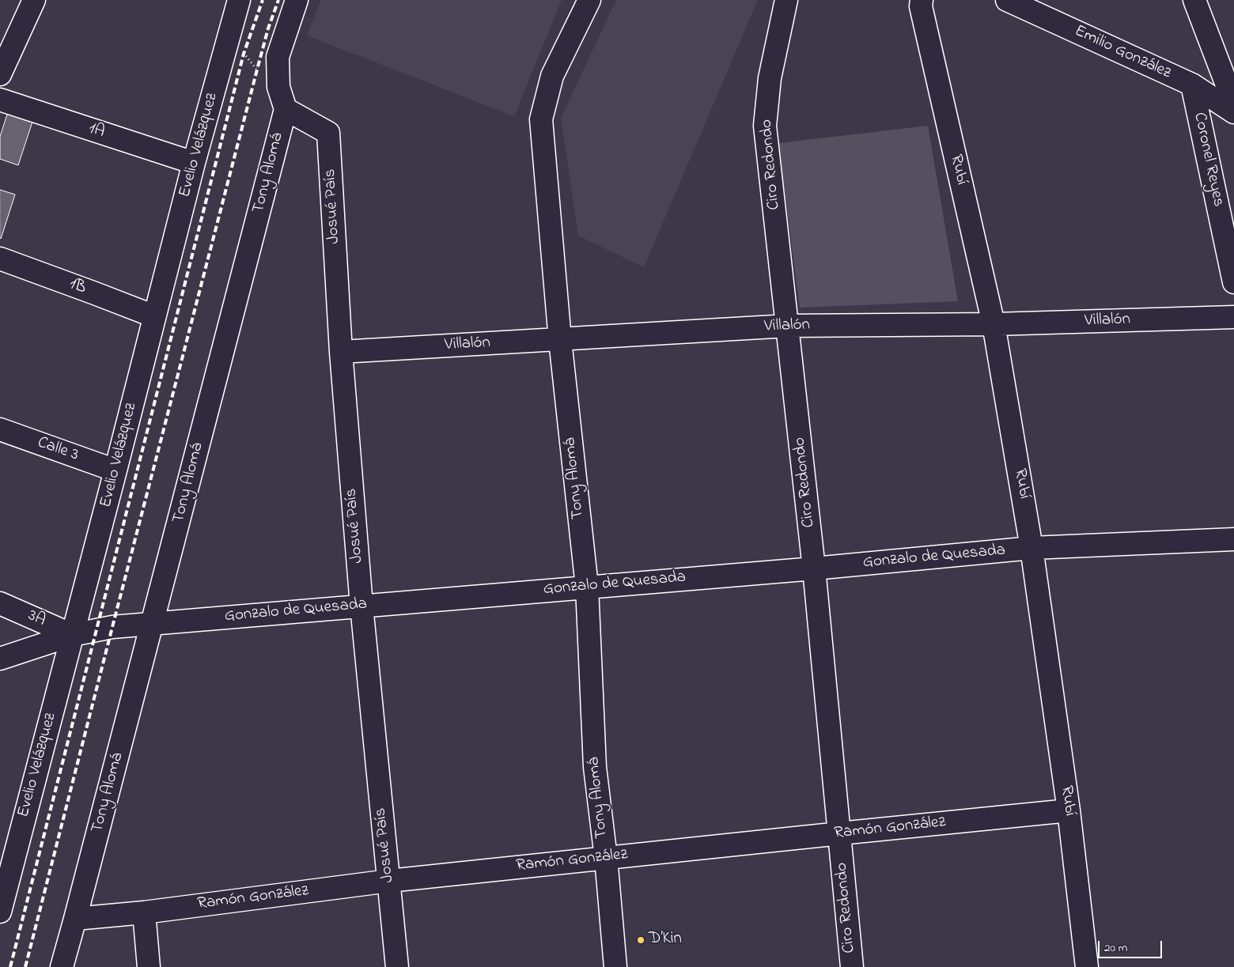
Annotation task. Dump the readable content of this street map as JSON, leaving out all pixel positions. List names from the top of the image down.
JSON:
{
  "streets": {
    "street": [
      "Emilio González",
      "1A",
      "Evelio Velázquez",
      "Coronel Reyes",
      "Ciro Redondo",
      "Rubí",
      "Tony Alomá",
      "Josué País",
      "1B",
      "Villalón",
      "Calle 3",
      "Gonzalo de Quesada",
      "3A",
      "Ramón González"
    ]
  },
  "crossings": [
    ["Emilio González", "Coronel Reyes"],
    ["1A", "Evelio Velázquez"],
    ["Evelio Velázquez", "1B"],
    ["Evelio Velázquez", "Calle 3"],
    ["Evelio Velázquez", "Gonzalo de Quesada"],
    ["Evelio Velázquez", "3A"],
    ["Ciro Redondo", "Villalón"],
    ["Ciro Redondo", "Gonzalo de Quesada"],
    ["Ciro Redondo", "Ramón González"],
    ["Rubí", "Villalón"],
    ["Rubí", "Gonzalo de Quesada"],
    ["Rubí", "Ramón González"],
    ["Tony Alomá", "Josué País"],
    ["Tony Alomá", "Villalón"],
    ["Tony Alomá", "Gonzalo de Quesada"],
    ["Tony Alomá", "Ramón González"],
    ["Josué País", "Villalón"],
    ["Josué País", "Gonzalo de Quesada"],
    ["Josué País", "Ramón González"],
    ["Gonzalo de Quesada", "3A"]
  ],
  "places": ["D’Kin"],
  "scale_bar": "20 m"
}
